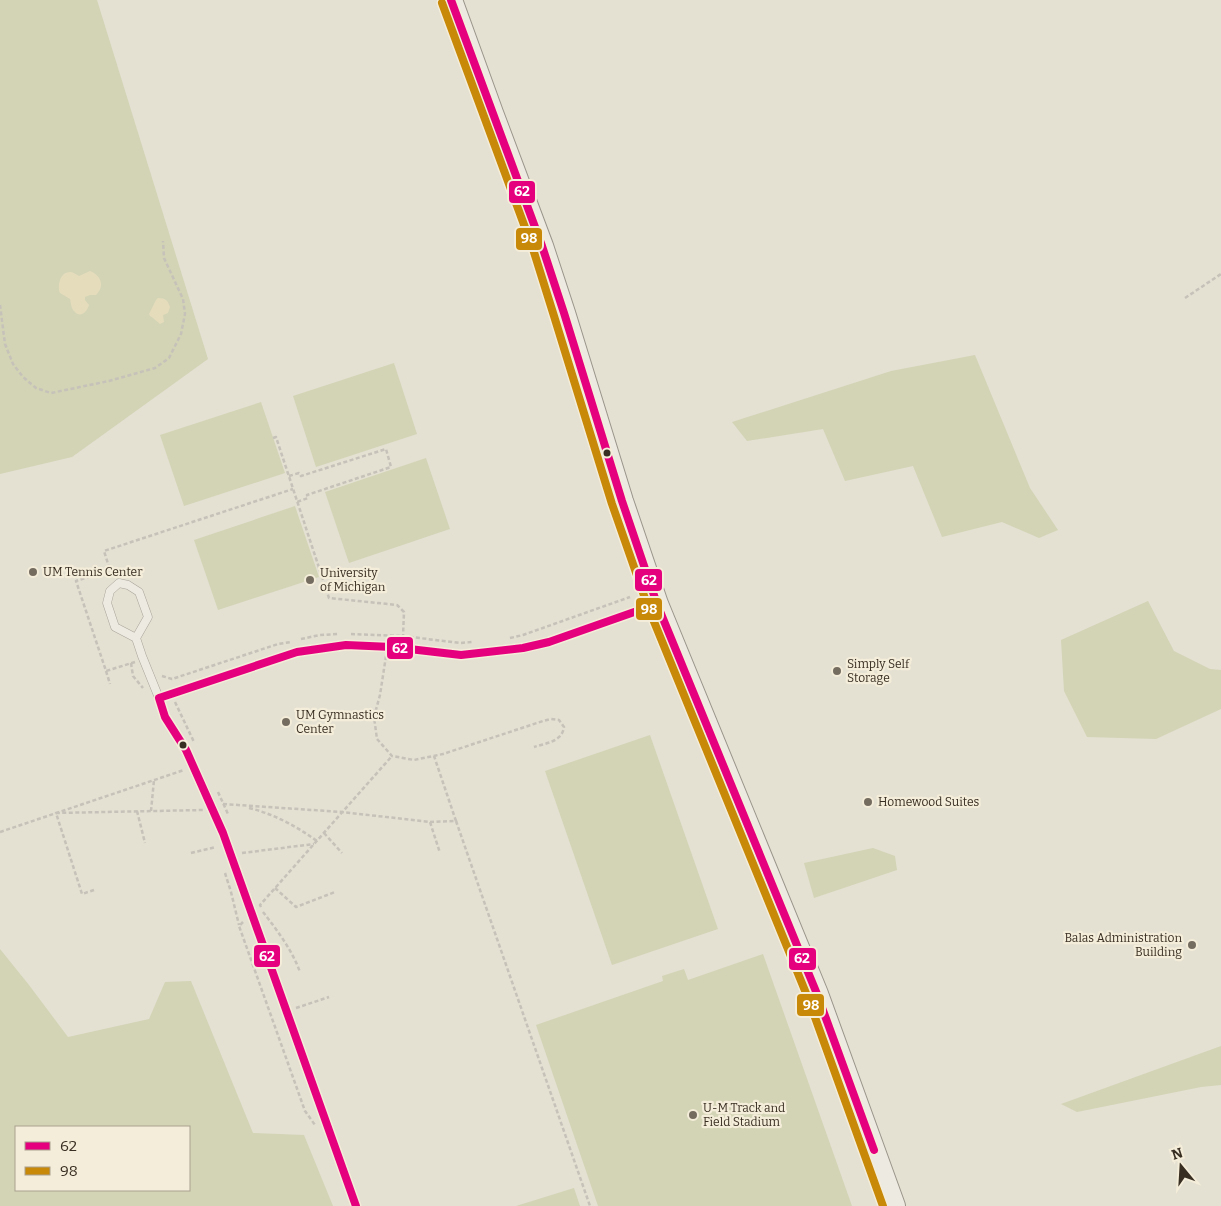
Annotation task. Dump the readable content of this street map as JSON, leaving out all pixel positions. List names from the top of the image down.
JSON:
{
  "places": [
    "UM Tennis Center",
    "University of Michigan",
    "Simply Self Storage",
    "UM Gymnastics Center",
    "Homewood Suites",
    "Balas Administration Building",
    "U-M Track and Field Stadium"
  ],
  "lines": ["transit line 62", "transit line 98"],
  "legend": ["62", "98"],
  "north": "top"
}
